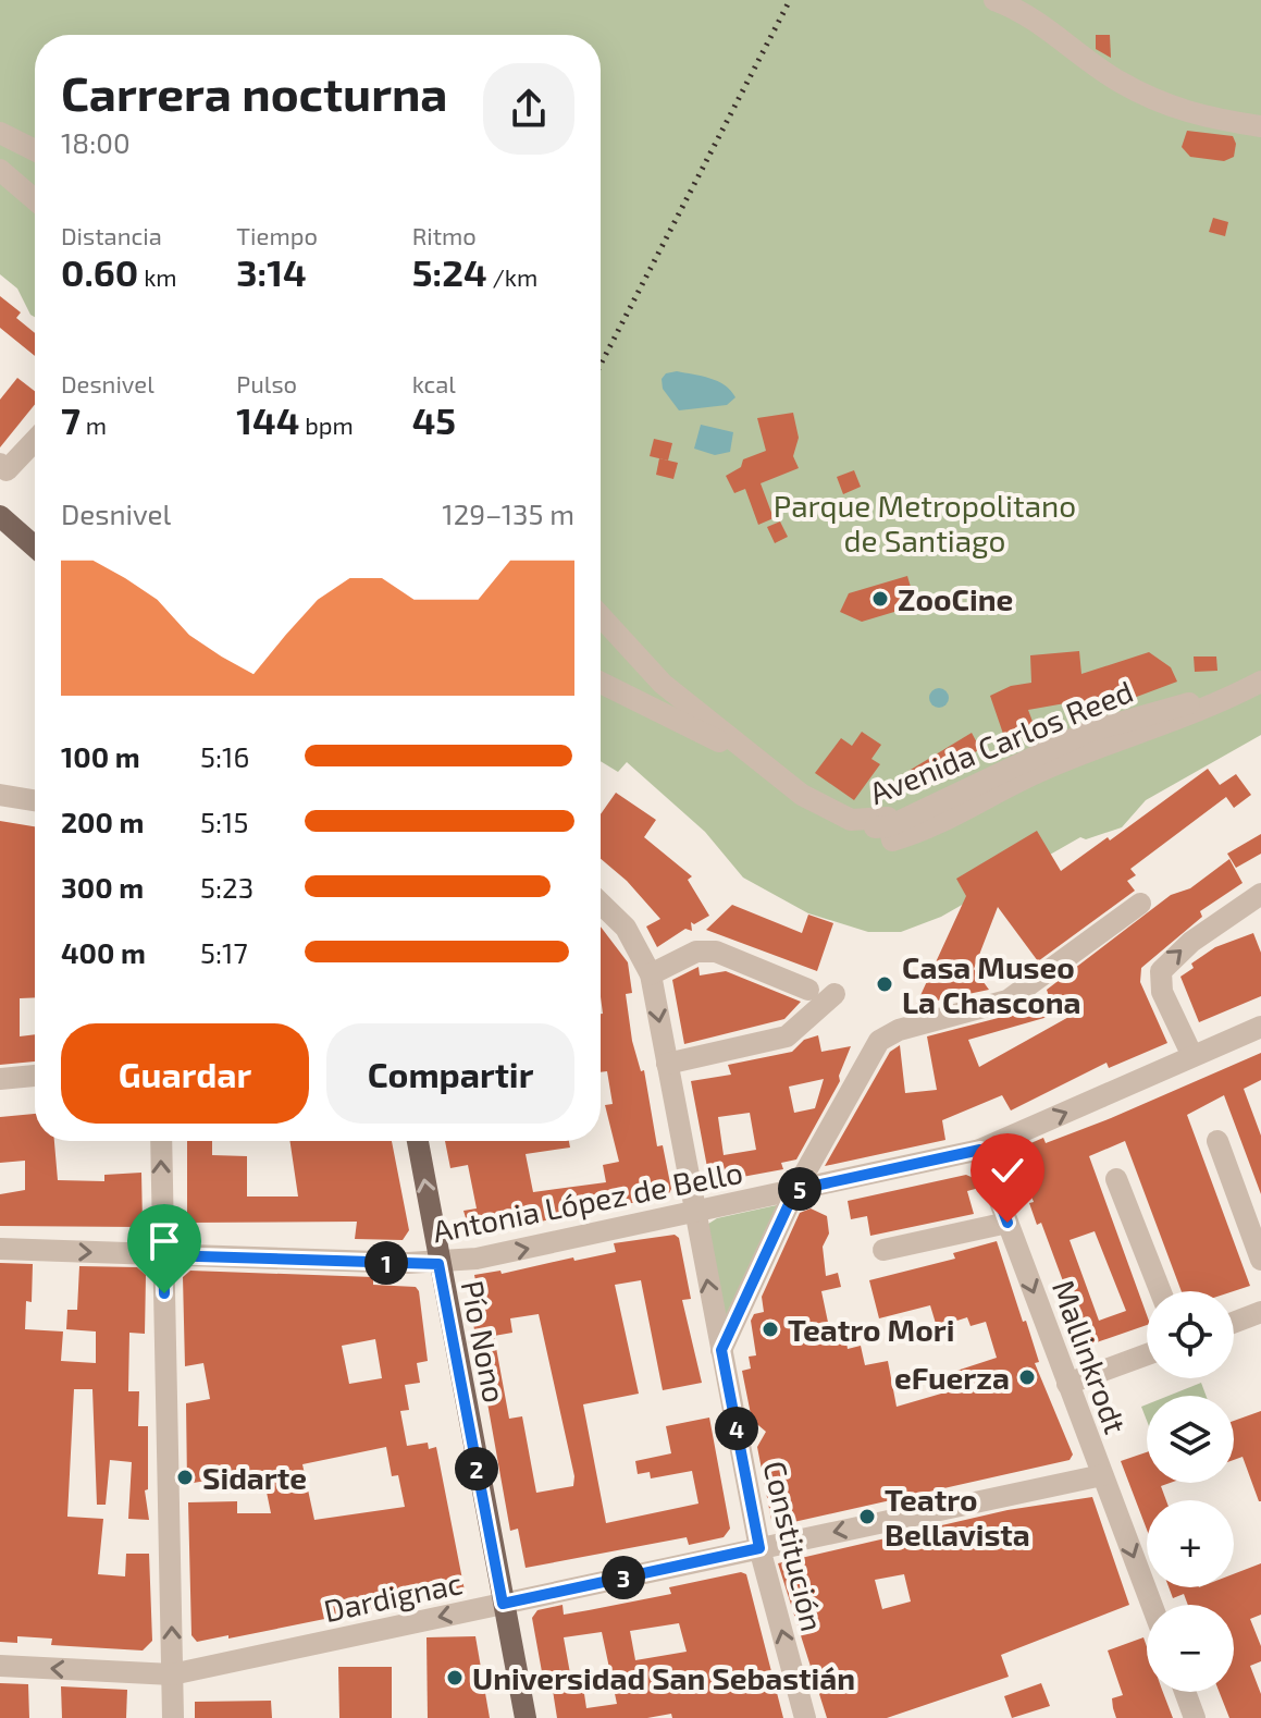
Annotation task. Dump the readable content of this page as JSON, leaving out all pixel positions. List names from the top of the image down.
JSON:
{
  "streets": {
    "main road": ["Pío Nono"],
    "street": [
      "Avenida Carlos Reed",
      "Antonia López de Bello",
      "Mallinkrodt",
      "Constitución",
      "Dardignac"
    ]
  },
  "crossings": [
    ["Antonia López de Bello", "Pío Nono"],
    ["Antonia López de Bello", "Mallinkrodt"],
    ["Antonia López de Bello", "Constitución"],
    ["Pío Nono", "Dardignac"],
    ["Mallinkrodt", "Dardignac"],
    ["Constitución", "Dardignac"]
  ],
  "one_way": ["Antonia López de Bello", "Dardignac"],
  "parks": ["Parque Metropolitano de Santiago"],
  "places": [
    "ZooCine",
    "Casa Museo La Chascona",
    "Teatro Mori",
    "eFuerza",
    "Sidarte",
    "Teatro Bellavista",
    "Universidad San Sebastián"
  ],
  "page": {
    "heading": ["Carrera nocturna", "18:00"],
    "stats": [
      ["Distancia", "0.60 km"],
      ["Tiempo", "3:14"],
      ["Ritmo", "5:24 /km"],
      ["Desnivel", "7 m"],
      ["Pulso", "144 bpm"],
      ["kcal", "45"]
    ],
    "chart": ["Desnivel", "129–135 m"],
    "list": [
      {
        "name": "100 m",
        "note": "5:16"
      },
      {
        "name": "200 m",
        "note": "5:15"
      },
      {
        "name": "300 m",
        "note": "5:23"
      },
      {
        "name": "400 m",
        "note": "5:17"
      }
    ],
    "buttons": ["Guardar", "Compartir"],
    "pins": [
      "5",
      "1",
      "4",
      "2",
      "3"
    ],
    "map_buttons": ["+", "−"]
  }
}
